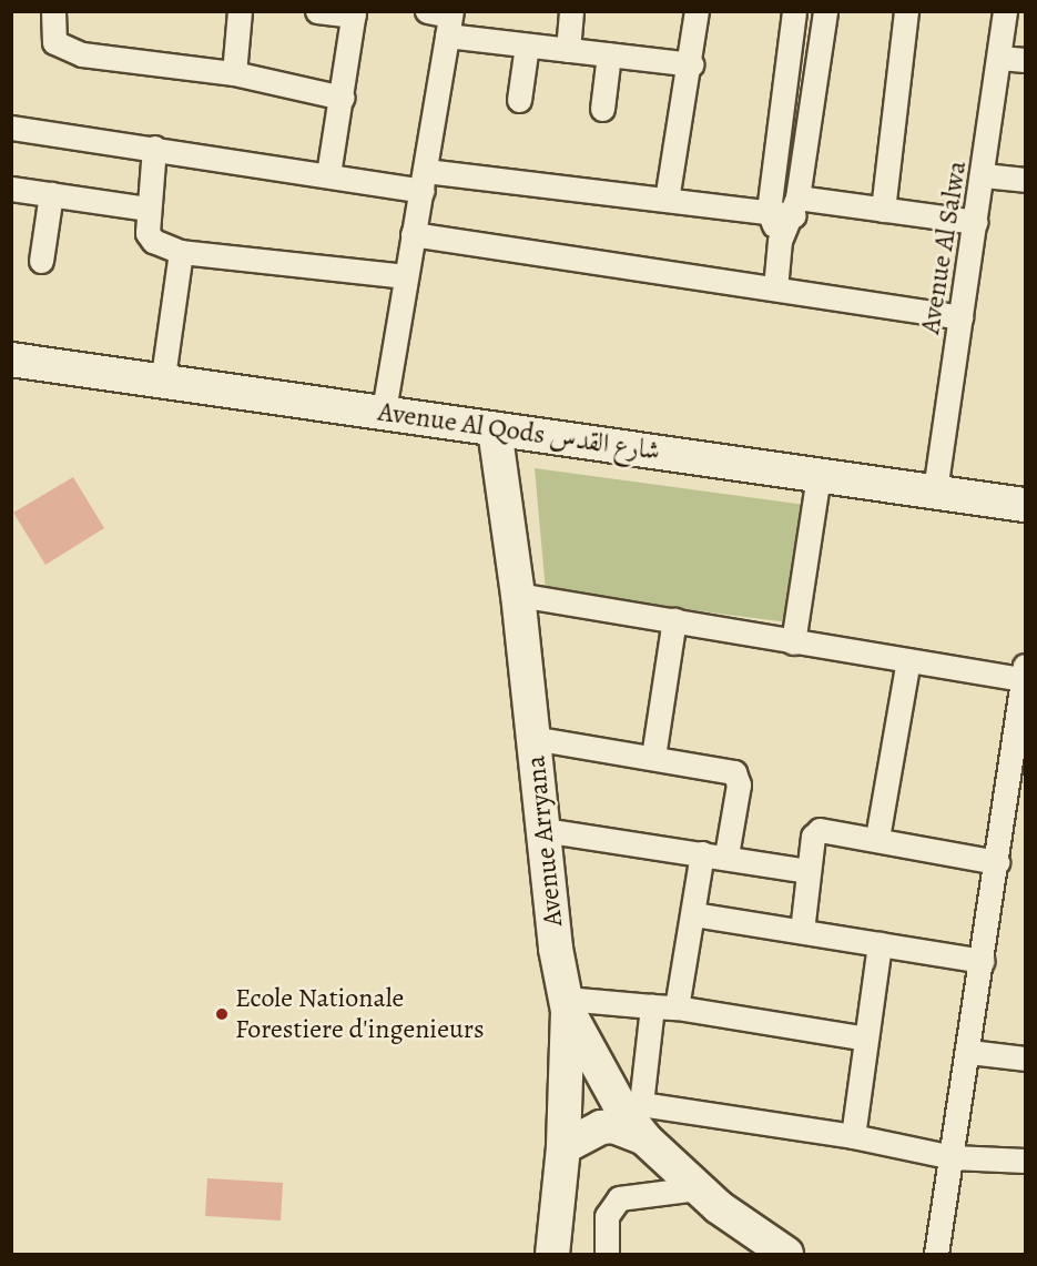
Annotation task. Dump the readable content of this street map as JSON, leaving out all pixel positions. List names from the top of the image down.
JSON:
{
  "streets": {
    "street": ["Avenue Al Salwa", "Avenue Al Qods شارع القدس", "Avenue Arryana"]
  },
  "crossings": [
    ["Avenue Al Salwa", "Avenue Al Qods شارع القدس"],
    ["Avenue Al Qods شارع القدس", "Avenue Arryana"]
  ],
  "places": ["Ecole Nationale Forestiere d'ingenieurs"]
}
